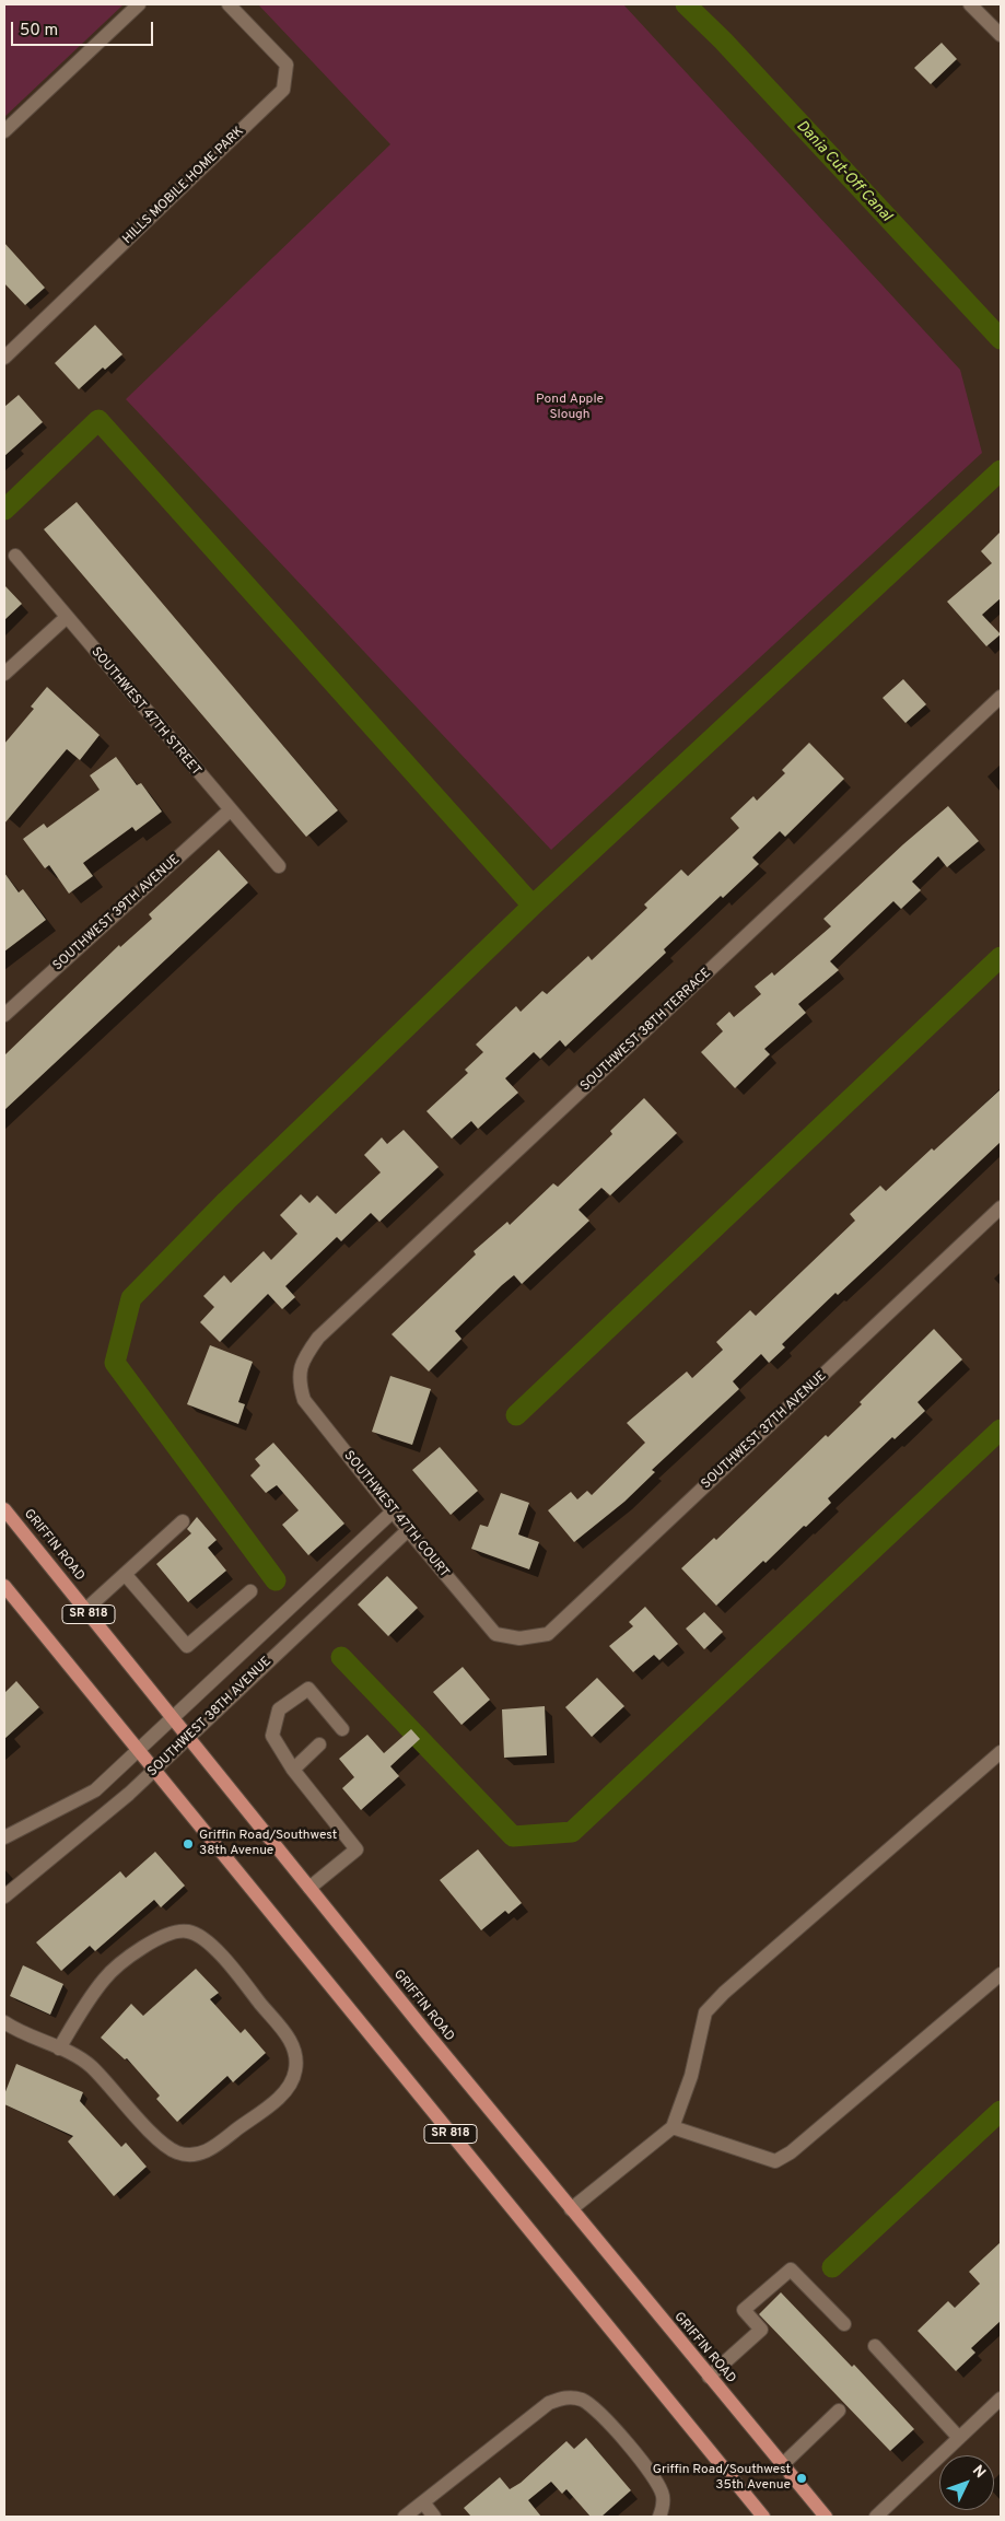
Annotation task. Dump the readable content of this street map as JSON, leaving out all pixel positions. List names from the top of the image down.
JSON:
{
  "streets": {
    "main road": ["GRIFFIN ROAD", "SR 818"],
    "street": [
      "HILLS MOBILE HOME PARK",
      "SOUTHWEST 47TH STREET",
      "SOUTHWEST 39TH AVENUE",
      "SOUTHWEST 38TH TERRACE",
      "SOUTHWEST 37TH AVENUE",
      "SOUTHWEST 47TH COURT",
      "SOUTHWEST 38TH AVENUE"
    ]
  },
  "crossings": [
    ["SOUTHWEST 47TH STREET", "SOUTHWEST 39TH AVENUE"],
    ["SOUTHWEST 38TH TERRACE", "SOUTHWEST 47TH COURT"],
    ["SOUTHWEST 37TH AVENUE", "SOUTHWEST 47TH COURT"],
    ["SOUTHWEST 47TH COURT", "SOUTHWEST 38TH AVENUE"],
    ["GRIFFIN ROAD", "SOUTHWEST 38TH AVENUE"],
    ["SR 818", "SOUTHWEST 38TH AVENUE"]
  ],
  "water": ["Dania Cut-Off Canal"],
  "parks": ["Pond Apple Slough"],
  "places": ["Griffin Road/Southwest 38th Avenue", "Griffin Road/Southwest 35th Avenue"],
  "scale_bar": "50 m",
  "north": "top right"
}
